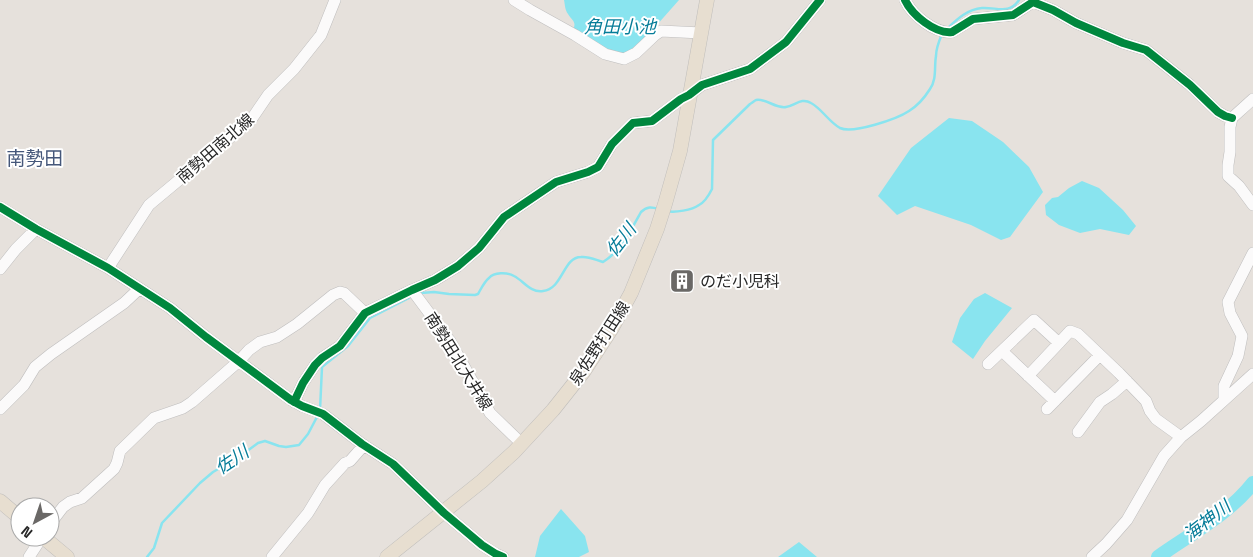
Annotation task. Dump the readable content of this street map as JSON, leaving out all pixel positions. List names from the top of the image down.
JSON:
{
  "streets": {
    "main road": ["泉佐野打田線"],
    "street": ["南勢田南北線", "南勢田北大井線"]
  },
  "crossings": [
    ["泉佐野打田線", "南勢田北大井線"]
  ],
  "districts": ["南勢田"],
  "water": ["角田小池", "佐川", "海神川"],
  "places": {
    "building": ["のだ小児科"]
  },
  "north": "bottom left"
}
